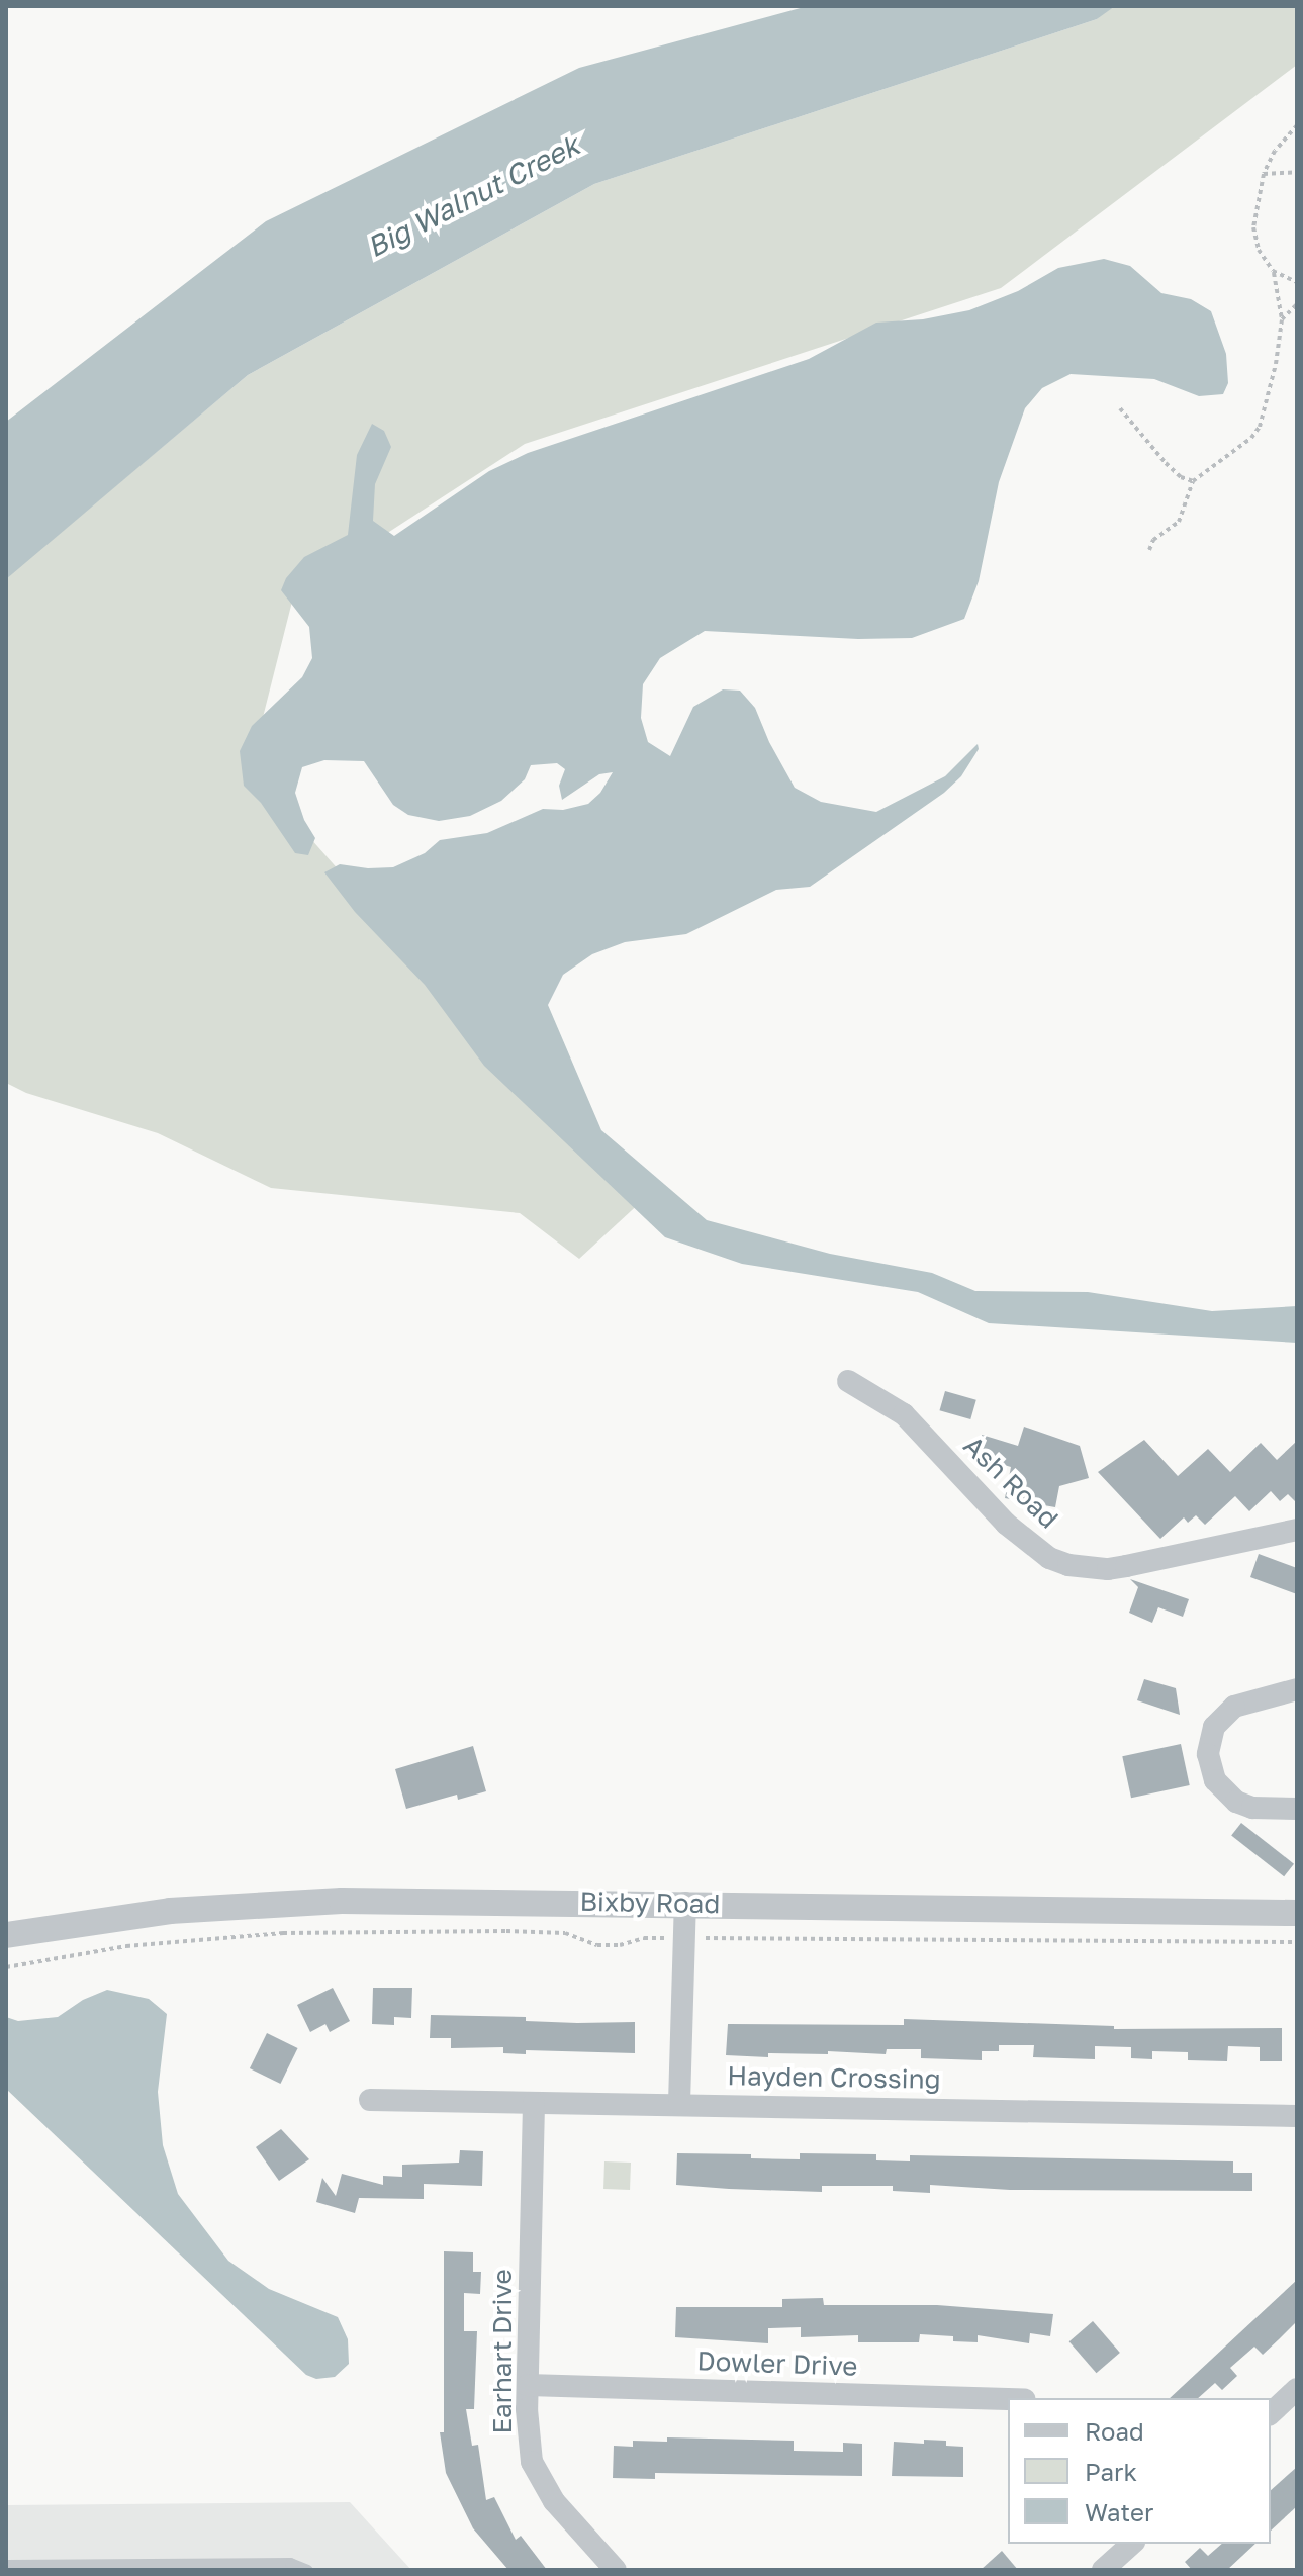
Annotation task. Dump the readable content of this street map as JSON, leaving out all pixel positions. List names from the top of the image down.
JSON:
{
  "streets": {
    "street": [
      "Ash Road",
      "Bixby Road",
      "Hayden Crossing",
      "Earhart Drive",
      "Dowler Drive"
    ]
  },
  "crossings": [
    ["Hayden Crossing", "Earhart Drive"],
    ["Earhart Drive", "Dowler Drive"]
  ],
  "water": ["Big Walnut Creek"],
  "legend": ["Road", "Park", "Water"]
}
